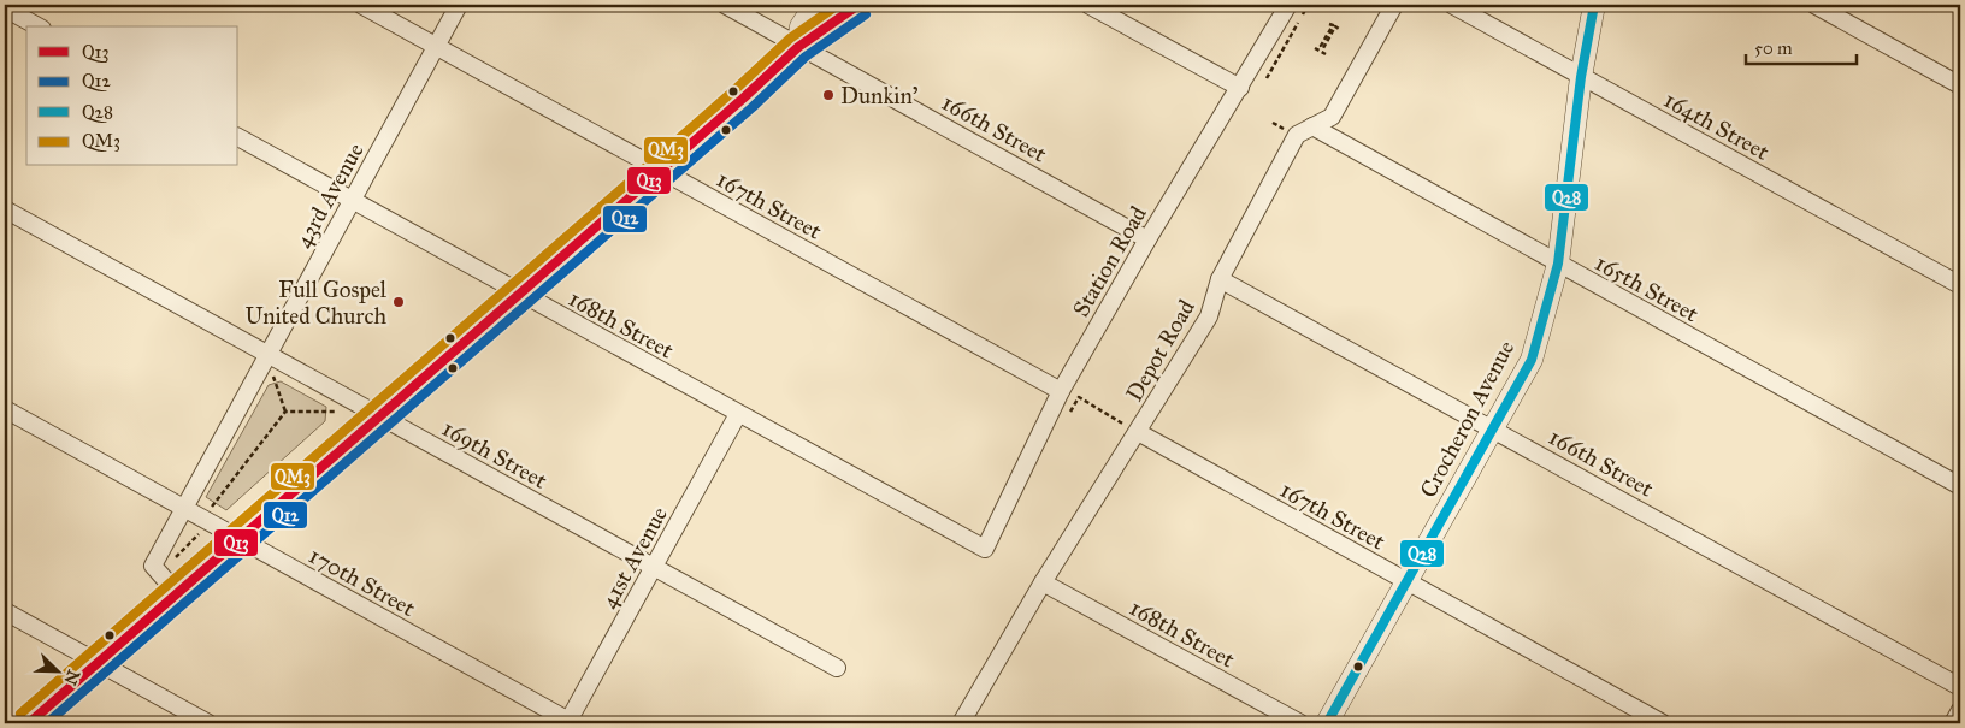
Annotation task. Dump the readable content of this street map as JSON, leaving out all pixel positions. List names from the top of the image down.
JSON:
{
  "streets": {
    "street": [
      "164th Street",
      "166th Street",
      "43rd Avenue",
      "167th Street",
      "Station Road",
      "165th Street",
      "168th Street",
      "Depot Road",
      "Crocheron Avenue",
      "169th Street",
      "41st Avenue",
      "170th Street"
    ]
  },
  "crossings": [
    ["164th Street", "Crocheron Avenue"],
    ["166th Street", "Station Road"],
    ["166th Street", "Depot Road"],
    ["166th Street", "Crocheron Avenue"],
    ["43rd Avenue", "167th Street"],
    ["43rd Avenue", "168th Street"],
    ["43rd Avenue", "169th Street"],
    ["43rd Avenue", "170th Street"],
    ["167th Street", "Station Road"],
    ["167th Street", "Depot Road"],
    ["167th Street", "Crocheron Avenue"],
    ["Station Road", "168th Street"],
    ["165th Street", "Depot Road"],
    ["165th Street", "Crocheron Avenue"],
    ["168th Street", "Depot Road"],
    ["168th Street", "41st Avenue"],
    ["169th Street", "41st Avenue"],
    ["41st Avenue", "170th Street"]
  ],
  "places": ["Dunkin'", "Full Gospel United Church"],
  "lines": [
    "transit line Q13",
    "transit line Q28",
    "transit line QM3",
    "transit line Q12"
  ],
  "legend": [
    "Q13",
    "Q12",
    "Q28",
    "QM3"
  ],
  "scale_bar": "50 m",
  "north": "bottom right"
}
